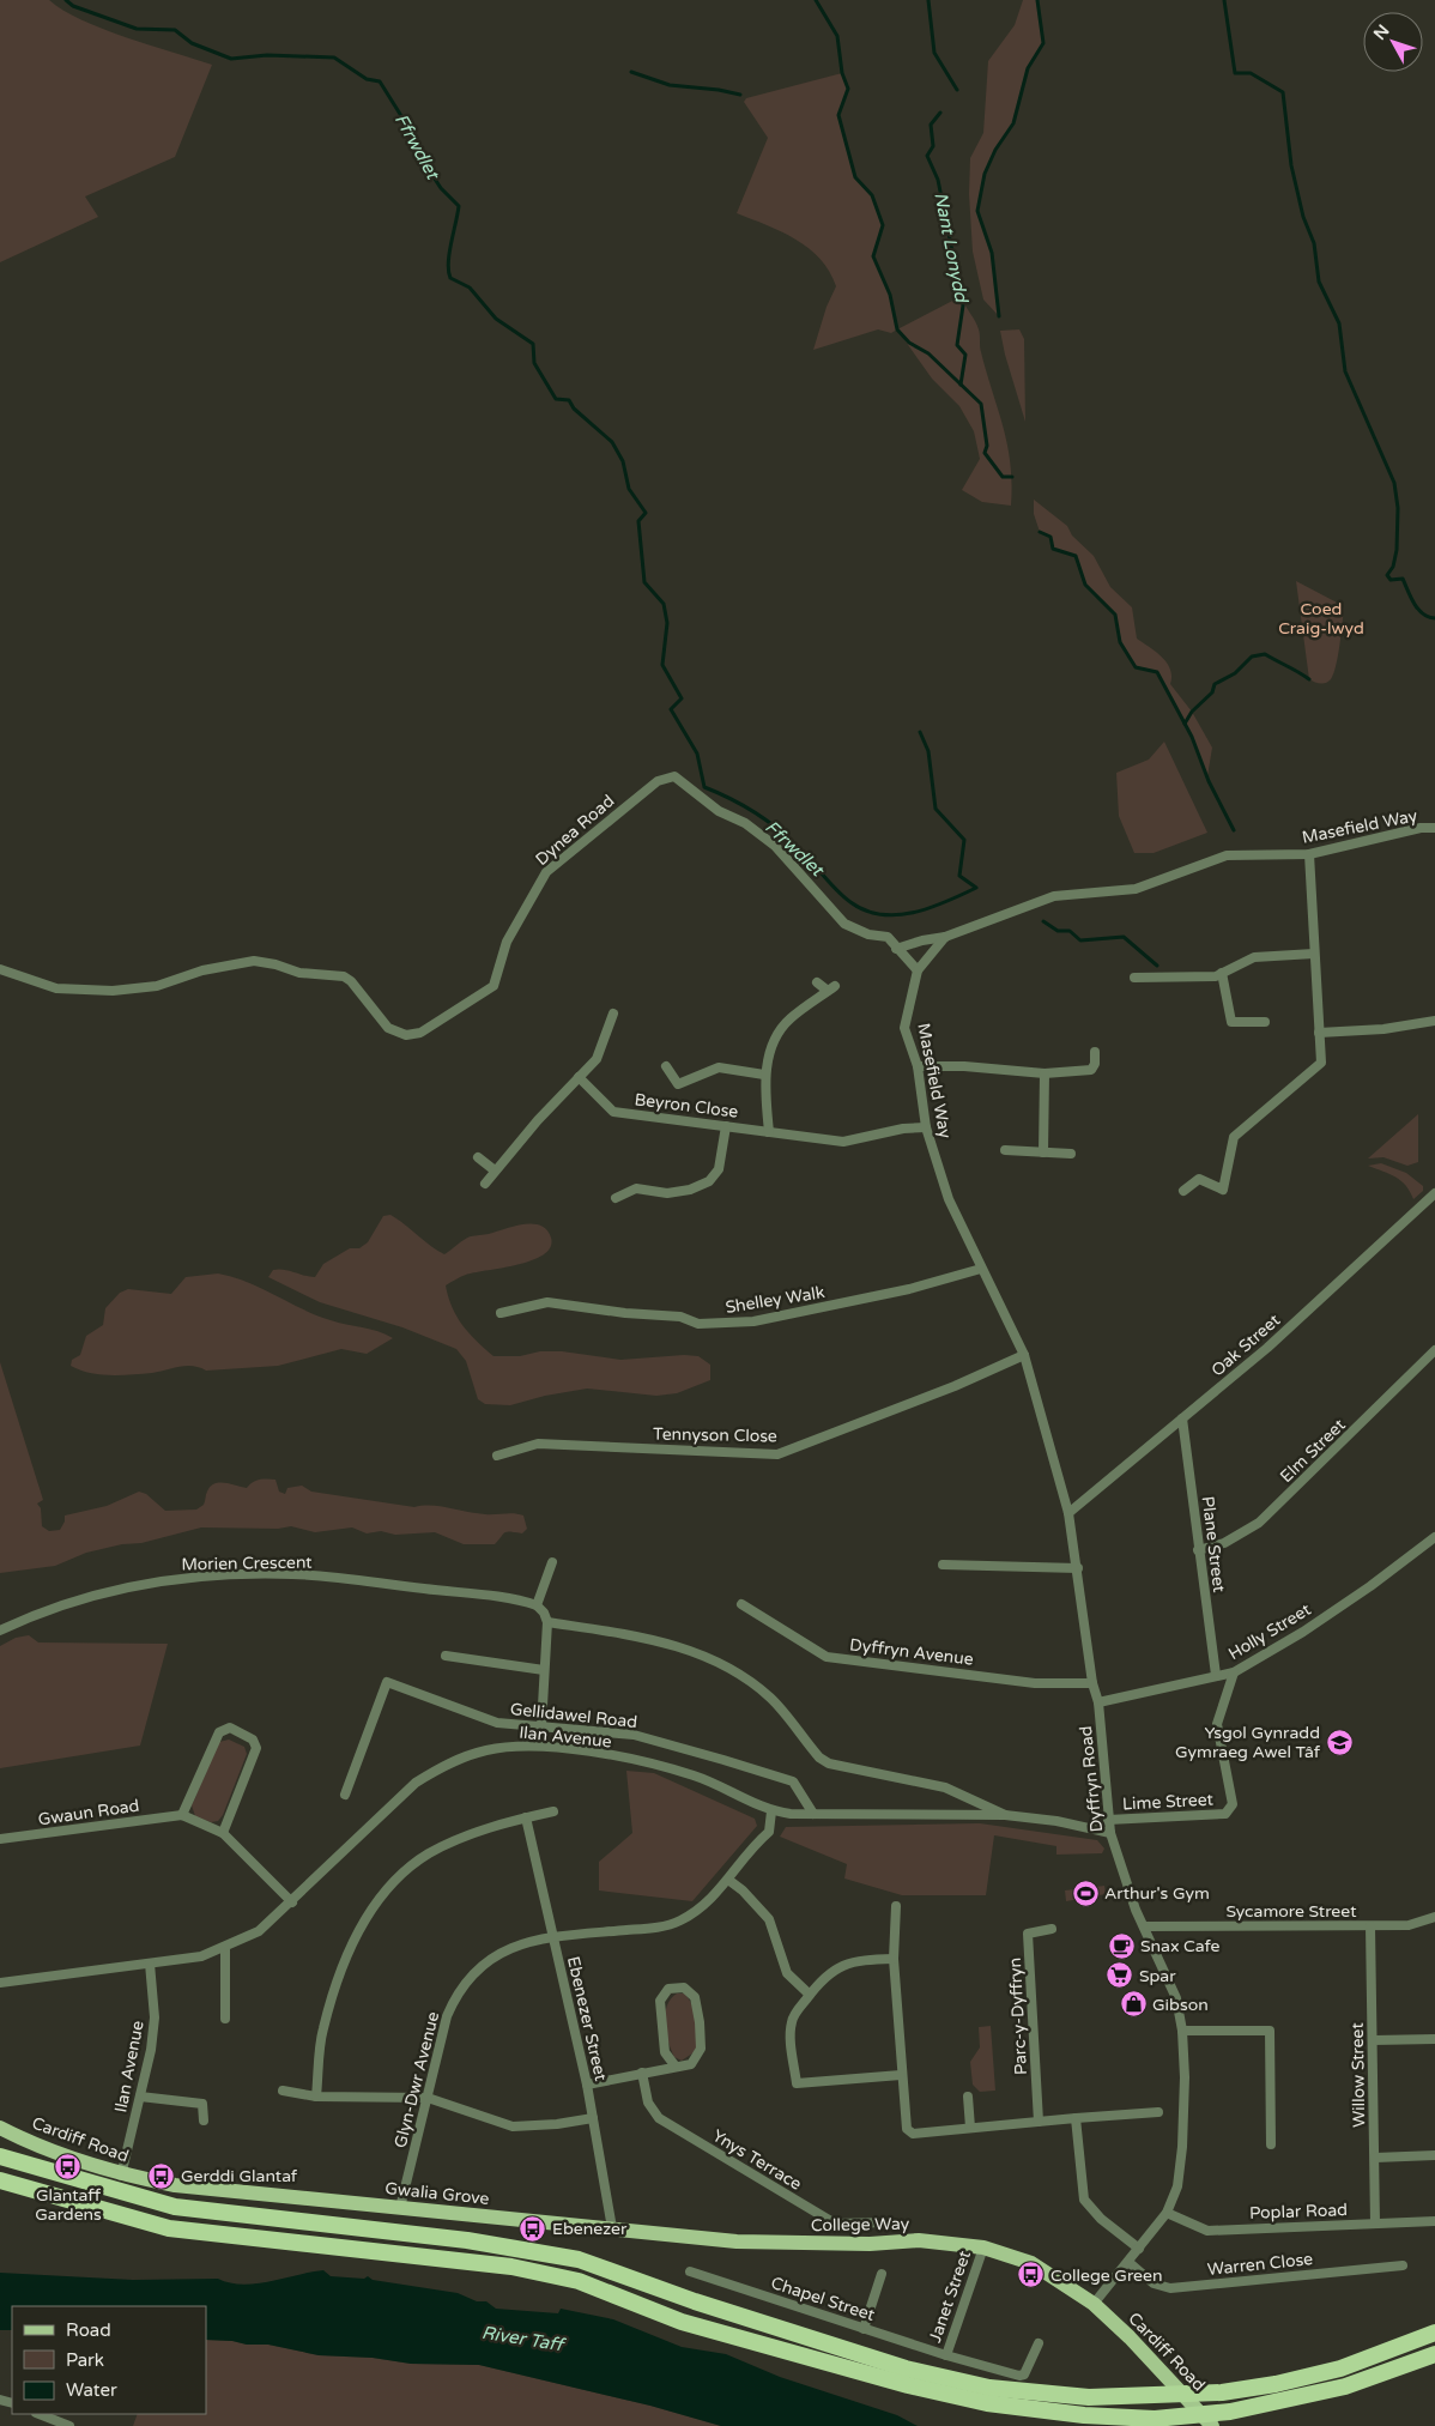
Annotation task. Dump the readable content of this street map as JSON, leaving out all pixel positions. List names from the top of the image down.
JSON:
{
  "streets": {
    "main road": ["Cardiff Road", "Gwalia Grove", "College Way"],
    "street": [
      "Masefield Way",
      "Dynea Road",
      "Beyron Close",
      "Shelley Walk",
      "Oak Street",
      "Tennyson Close",
      "Elm Street",
      "Plane Street",
      "Morien Crescent",
      "Holly Street",
      "Dyffryn Avenue",
      "Gellidawel Road",
      "Ilan Avenue",
      "Dyffryn Road",
      "Lime Street",
      "Gwaun Road",
      "Sycamore Street",
      "Parc-y-Dyffryn",
      "Ebenezer Street",
      "Willow Street",
      "Glyn-Dwr Avenue",
      "Ynys Terrace",
      "Poplar Road",
      "Warren Close",
      "Janet Street",
      "Chapel Street"
    ]
  },
  "crossings": [
    ["Masefield Way", "Dynea Road"],
    ["Masefield Way", "Beyron Close"],
    ["Masefield Way", "Shelley Walk"],
    ["Masefield Way", "Tennyson Close"],
    ["Masefield Way", "Dyffryn Road"],
    ["Oak Street", "Plane Street"],
    ["Oak Street", "Dyffryn Road"],
    ["Elm Street", "Plane Street"],
    ["Plane Street", "Holly Street"],
    ["Holly Street", "Dyffryn Road"],
    ["Holly Street", "Lime Street"],
    ["Dyffryn Avenue", "Dyffryn Road"],
    ["Gellidawel Road", "Ilan Avenue"],
    ["Ilan Avenue", "Glyn-Dwr Avenue"],
    ["Ilan Avenue", "Cardiff Road"],
    ["Dyffryn Road", "Lime Street"],
    ["Dyffryn Road", "Sycamore Street"],
    ["Dyffryn Road", "Cardiff Road"],
    ["Dyffryn Road", "Poplar Road"],
    ["Dyffryn Road", "College Way"],
    ["Dyffryn Road", "Warren Close"],
    ["Sycamore Street", "Willow Street"],
    ["Ebenezer Street", "Glyn-Dwr Avenue"],
    ["Ebenezer Street", "Gwalia Grove"],
    ["Ebenezer Street", "College Way"],
    ["Willow Street", "Poplar Road"],
    ["Glyn-Dwr Avenue", "Gwalia Grove"],
    ["Cardiff Road", "Gwalia Grove"],
    ["Cardiff Road", "College Way"],
    ["Gwalia Grove", "College Way"],
    ["College Way", "Janet Street"],
    ["Janet Street", "Chapel Street"]
  ],
  "water": ["Ffrwdlet", "Nant Lonydd", "River Taff"],
  "parks": ["Coed Craig-lwyd"],
  "places": {
    "school or university": ["Ysgol Gynradd Gymraeg Awel Tâf"],
    "sports": ["Arthur's Gym"],
    "cafe": ["Snax Cafe"],
    "supermarket": ["Spar"],
    "shop": ["Gibson"],
    "bus stop": [
      "Glantaff Gardens",
      "Gerddi Glantaf",
      "Ebenezer",
      "College Green"
    ]
  },
  "legend": ["Road", "Park", "Water"],
  "north": "top left"
}
